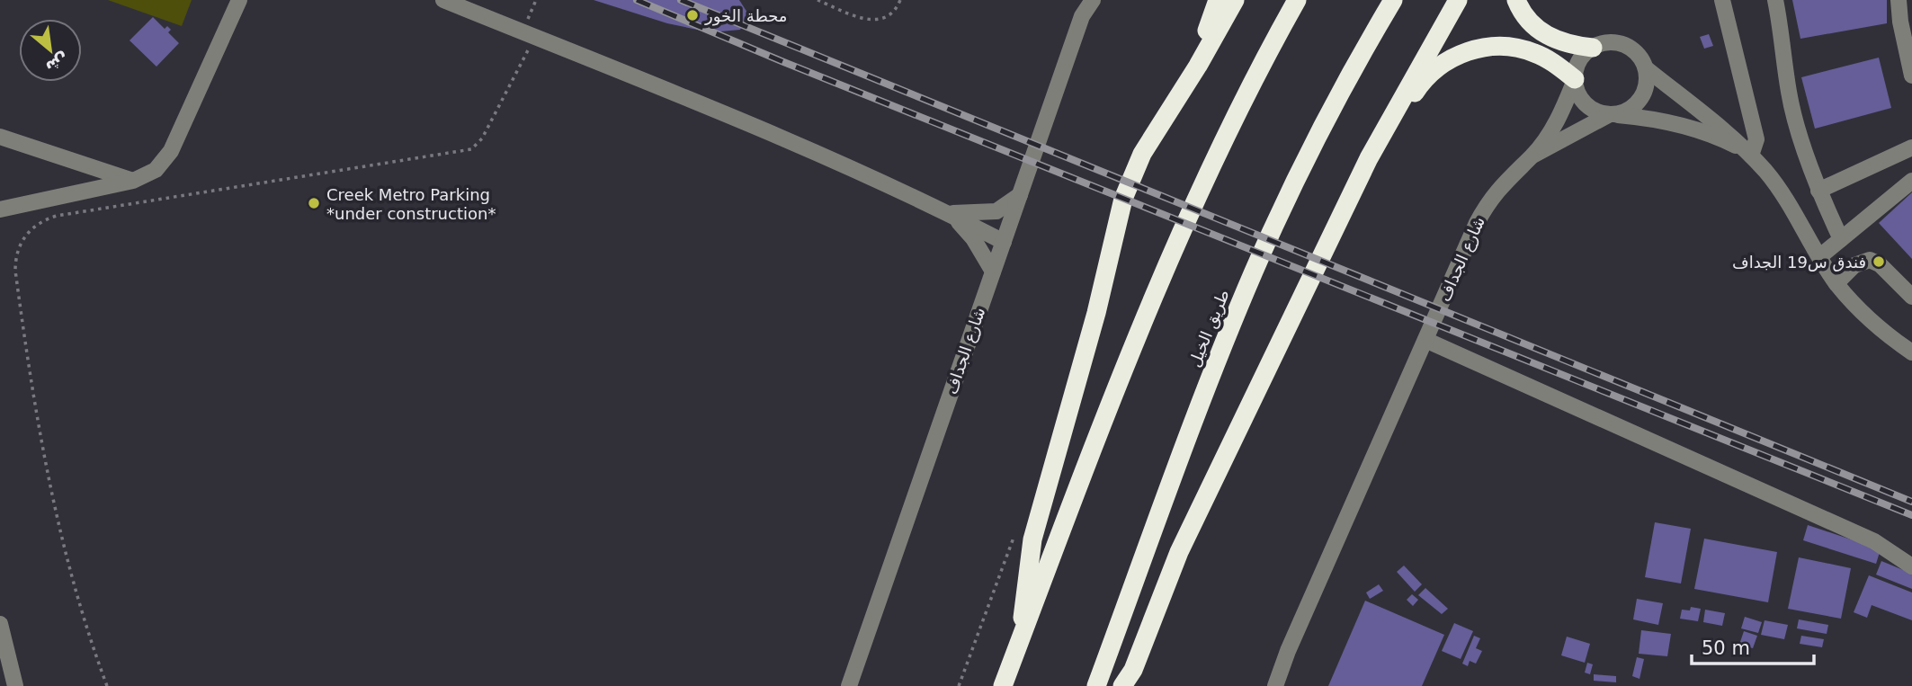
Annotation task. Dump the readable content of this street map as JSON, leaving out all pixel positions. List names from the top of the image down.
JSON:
{
  "streets": {
    "highway": ["طريق الخيل"],
    "street": ["شارع الجداف"]
  },
  "places": ["محطة الخور", "Creek Metro Parking *under construction*", "فندق س19 الجداف"],
  "scale_bar": "50 m",
  "north": "bottom right"
}
